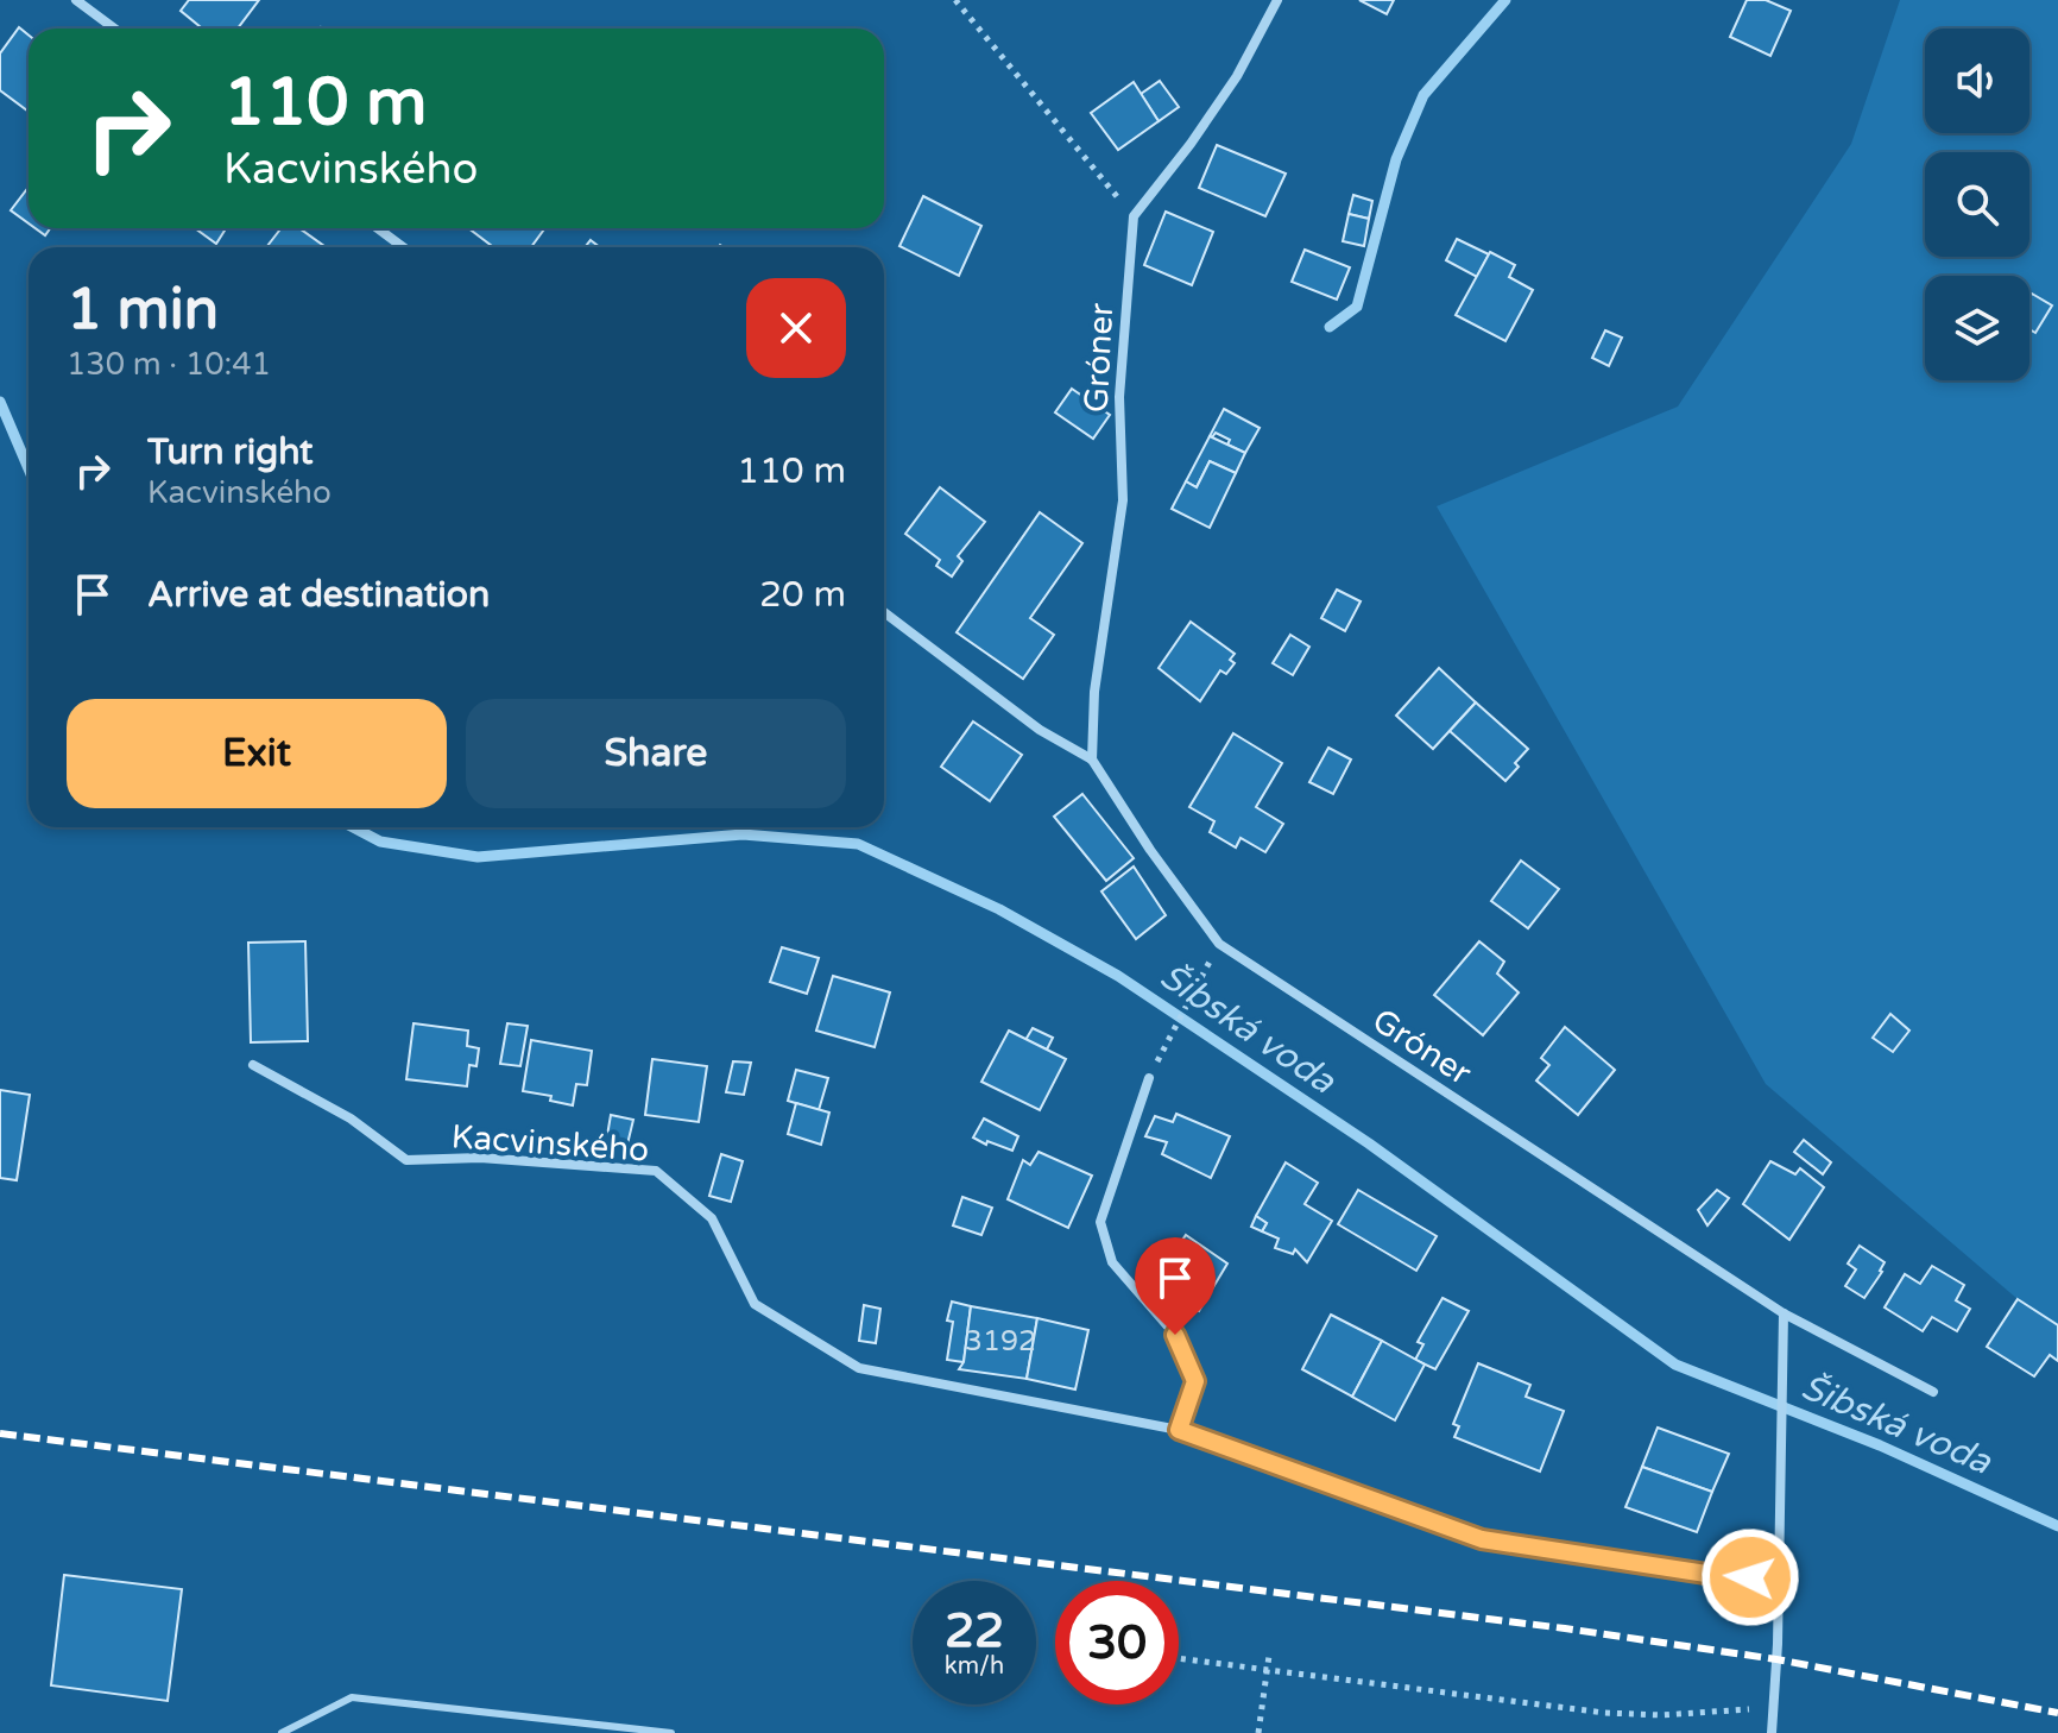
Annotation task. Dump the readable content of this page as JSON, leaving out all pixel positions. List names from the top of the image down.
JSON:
{
  "streets": {
    "street": ["Gróner", "Kacvinského"]
  },
  "water": ["Šibská voda"],
  "house_numbers": ["3192"],
  "page": {
    "turn": ["110 m", "Kacvinského"],
    "heading": ["1 min", "130 m · 10:41"],
    "list": [
      {
        "name": "Turn right",
        "note": "Kacvinského",
        "value": "110 m"
      },
      {
        "name": "Arrive at destination",
        "value": "20 m"
      }
    ],
    "buttons": ["Exit", "Share"],
    "speed": "22 km/h",
    "limit": "30"
  }
}
